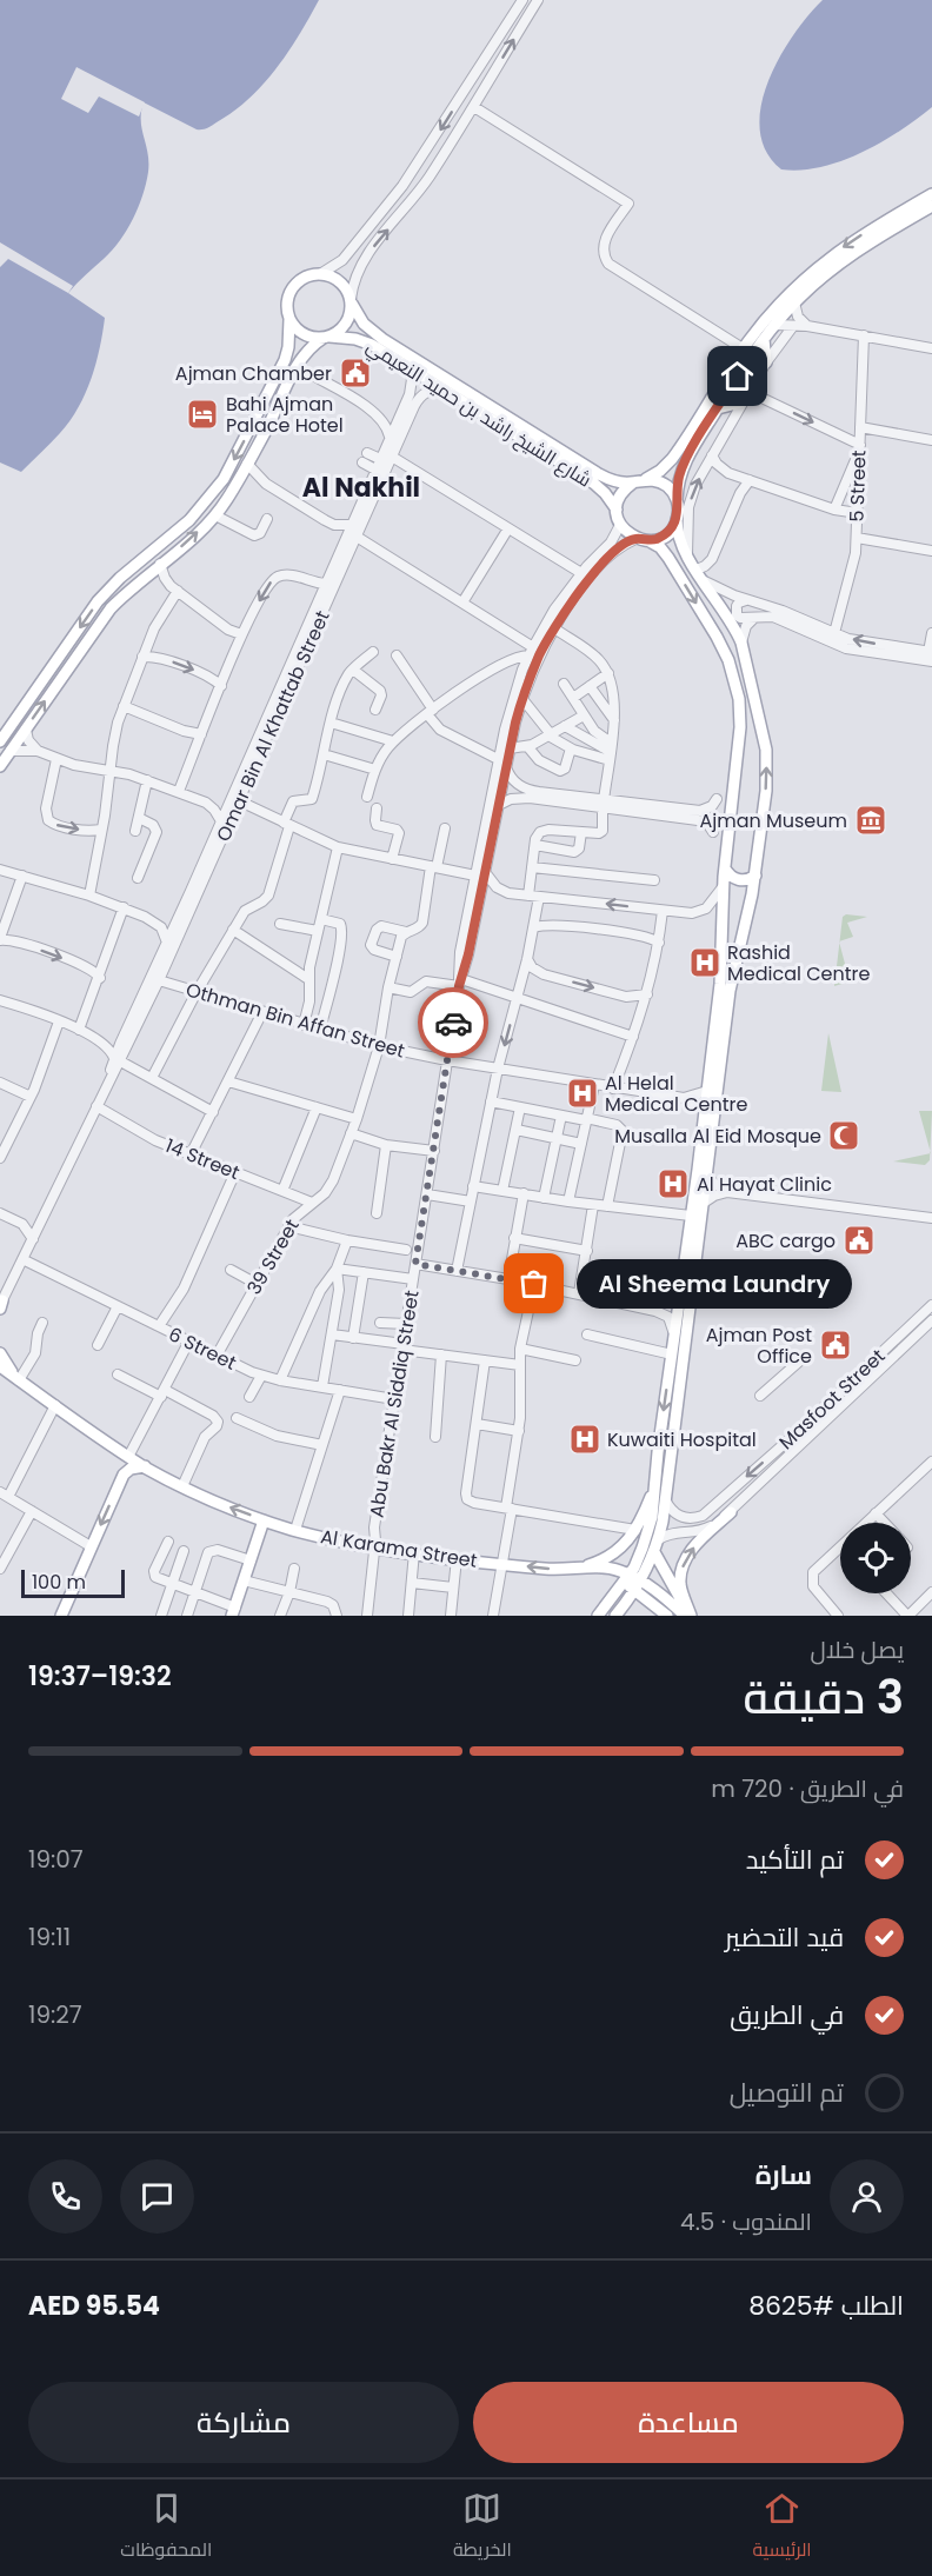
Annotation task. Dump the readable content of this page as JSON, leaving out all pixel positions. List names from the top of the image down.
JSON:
{
  "streets": {
    "main road": ["شارع الشيخ راشد بن حميد النعيمي", "Al Karama Street"],
    "street": [
      "5 Street",
      "Omar Bin Al Khattab Street",
      "Othman Bin Affan Street",
      "14 Street",
      "39 Street",
      "6 Street",
      "Masfoot Street",
      "Abu Bakr Al Siddiq Street"
    ]
  },
  "crossings": [
    ["شارع الشيخ راشد بن حميد النعيمي", "Omar Bin Al Khattab Street"],
    ["شارع الشيخ راشد بن حميد النعيمي", "Abu Bakr Al Siddiq Street"],
    ["Omar Bin Al Khattab Street", "Othman Bin Affan Street"],
    ["Omar Bin Al Khattab Street", "14 Street"],
    ["Omar Bin Al Khattab Street", "6 Street"],
    ["Othman Bin Affan Street", "39 Street"],
    ["Othman Bin Affan Street", "Abu Bakr Al Siddiq Street"],
    ["14 Street", "39 Street"],
    ["39 Street", "6 Street"],
    ["6 Street", "Abu Bakr Al Siddiq Street"],
    ["Abu Bakr Al Siddiq Street", "Al Karama Street"]
  ],
  "districts": ["Al Nakhil"],
  "places": {
    "public building": ["Ajman Chamber", "ABC cargo", "Ajman Post Office"],
    "hotel": ["Bahi Ajman Palace Hotel"],
    "museum": ["Ajman Museum"],
    "hospital": [
      "Rashid Medical Centre",
      "Al Helal Medical Centre",
      "Al Hayat Clinic",
      "Kuwaiti Hospital"
    ],
    "mosque": ["Musalla Al Eid Mosque"],
    "other": ["Al Sheema Laundry"]
  },
  "scale_bar": "100 m",
  "page": {
    "bubble": "Al Sheema Laundry",
    "scale": "100 m",
    "heading": ["3 دقيقة", "يصل خلال", "19:32–19:37"],
    "panel": [
      "سارة",
      "المندوب · 4.5",
      "الطلب #8625",
      "AED 95.54"
    ],
    "bar": "في الطريق · 720 m",
    "list": [
      ["تم التأكيد", "19:07"],
      ["قيد التحضير", "19:11"],
      ["في الطريق", "19:27"],
      "تم التوصيل"
    ],
    "buttons": ["مساعدة", "مشاركة"],
    "tabs": ["الرئيسية", "الخريطة", "المحفوظات"]
  }
}
